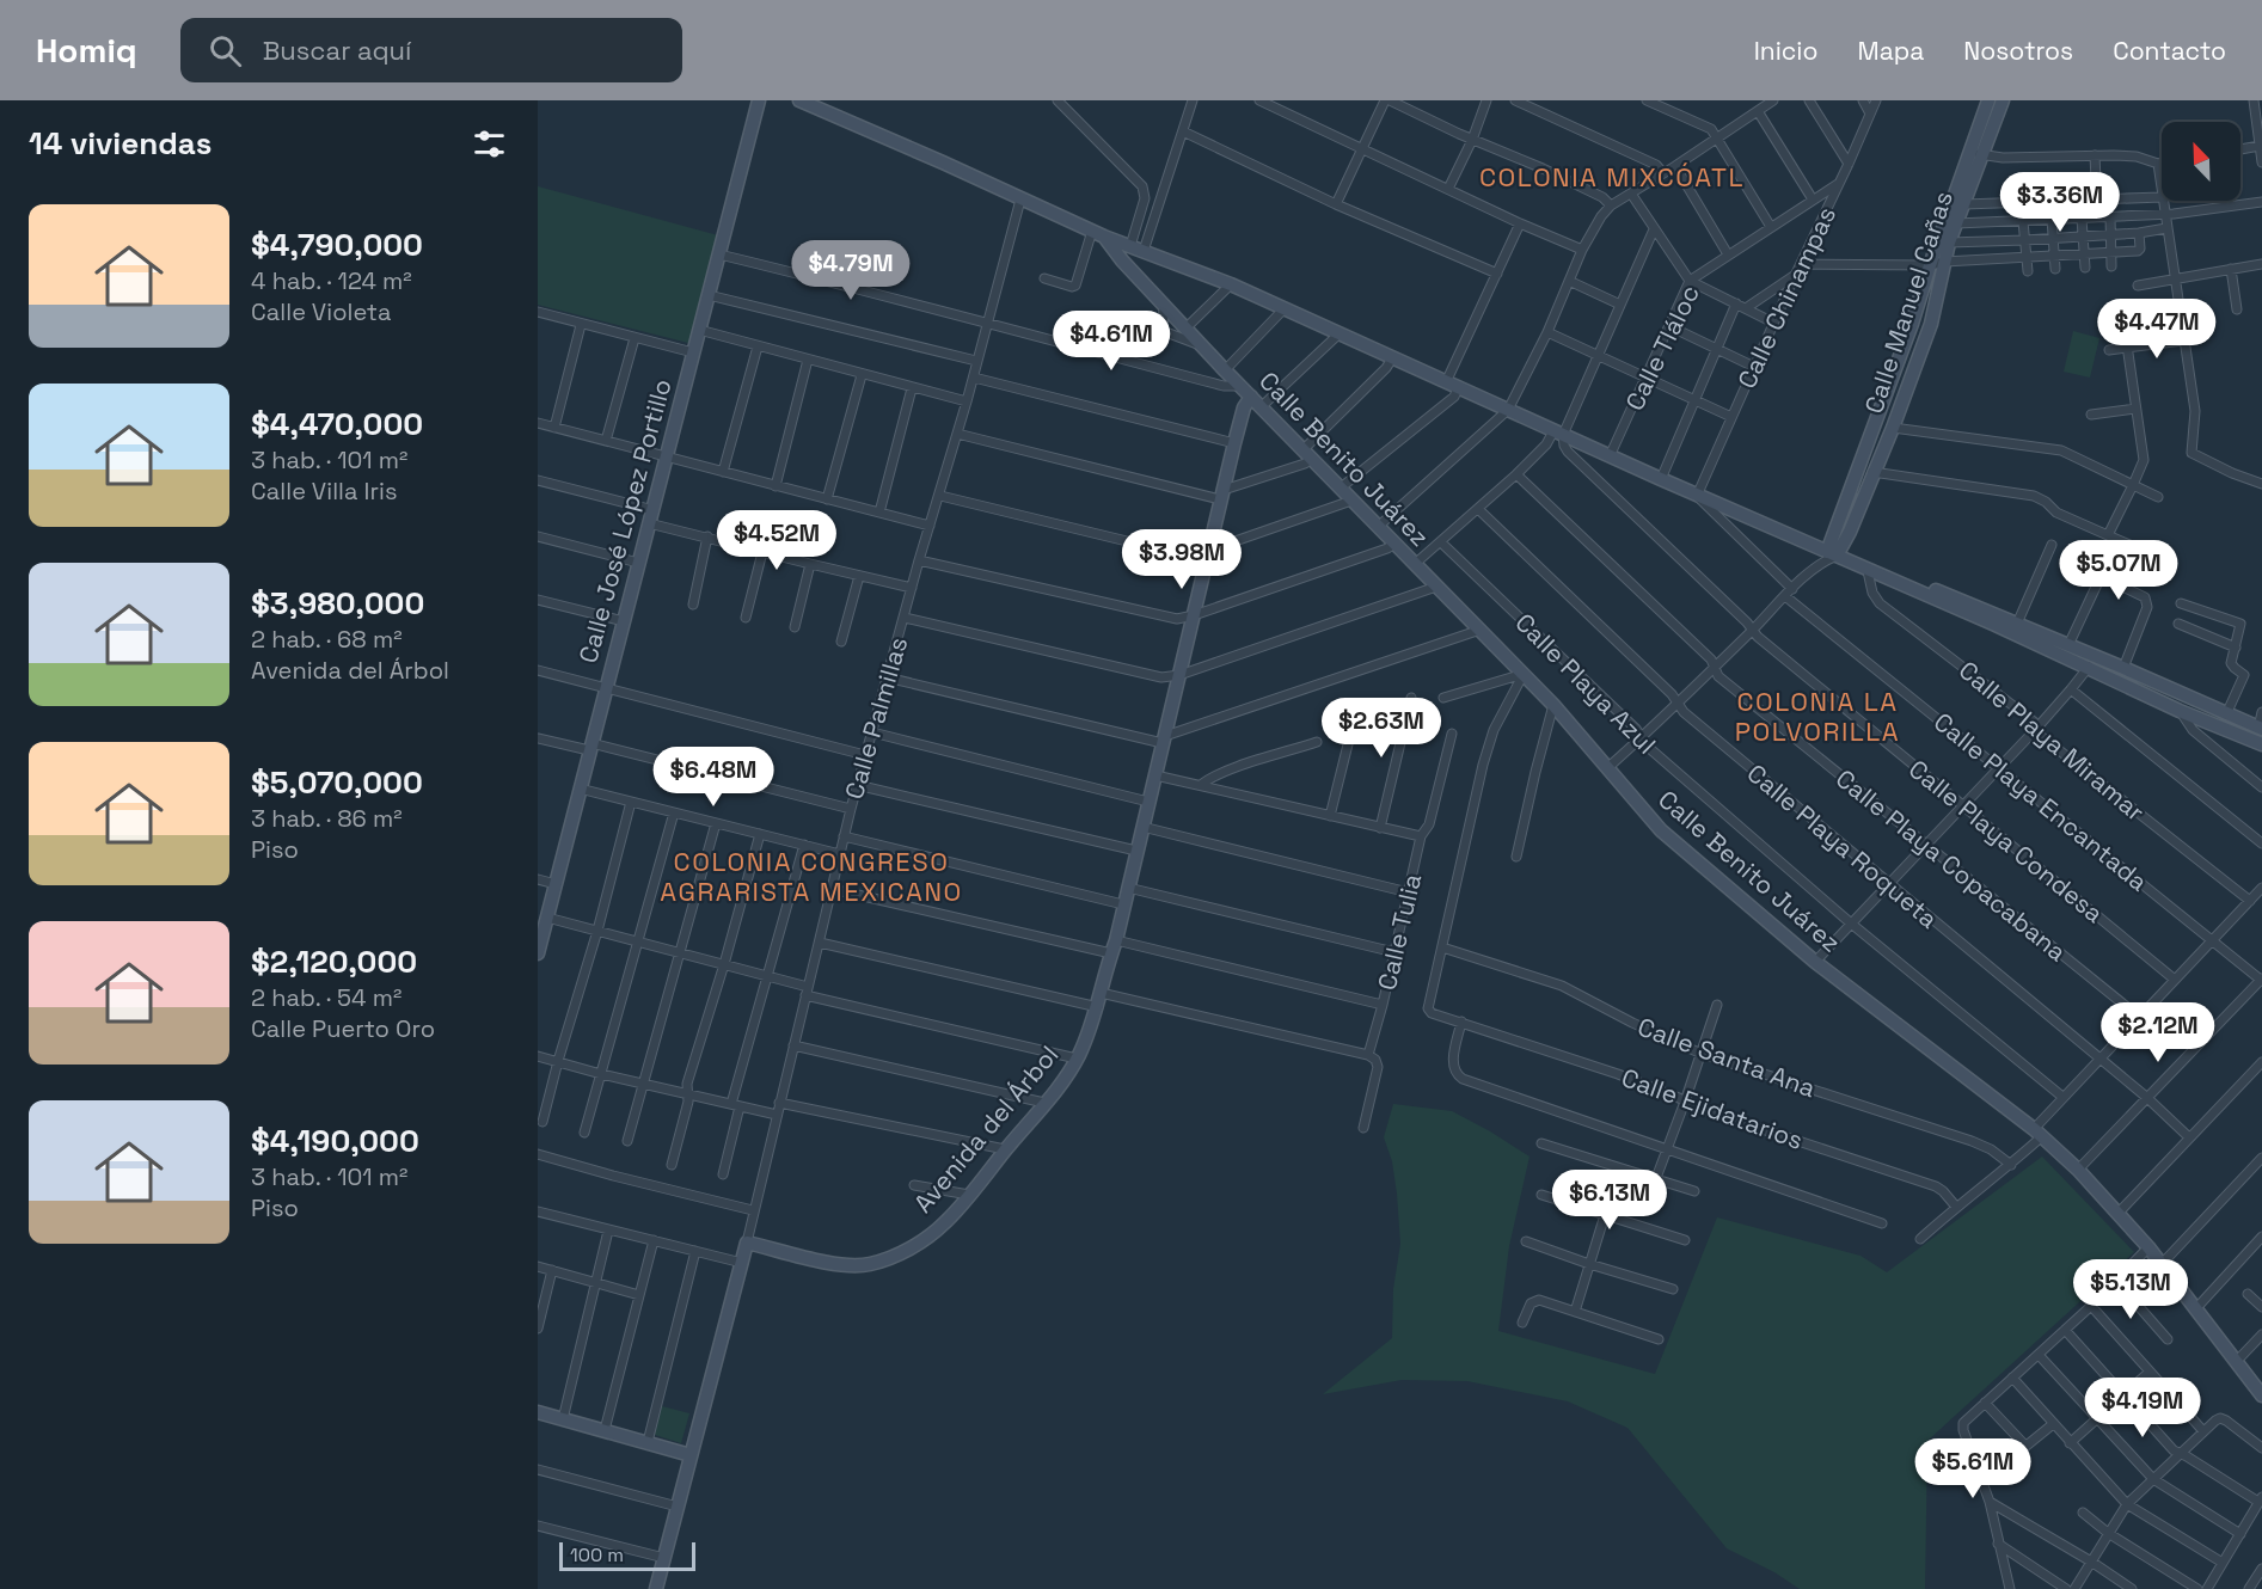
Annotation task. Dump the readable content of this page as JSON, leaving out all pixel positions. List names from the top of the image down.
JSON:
{
  "streets": {
    "street": [
      "Calle Chinampas",
      "Calle Manuel Cañas",
      "Calle Tláloc",
      "Calle Benito Juárez",
      "Calle José López Portillo",
      "Calle Playa Azul",
      "Calle Palmillas",
      "Calle Playa Miramar",
      "Calle Playa Encantada",
      "Calle Playa Condesa",
      "Calle Playa Roqueta",
      "Calle Playa Copacabana",
      "Calle Tulia",
      "Calle Santa Ana",
      "Calle Ejidatarios",
      "Avenida del Árbol"
    ]
  },
  "crossings": [
    ["Calle Chinampas", "Calle Tláloc"],
    ["Calle Chinampas", "Calle Benito Juárez"],
    ["Calle Manuel Cañas", "Calle Benito Juárez"],
    ["Calle Tláloc", "Calle Benito Juárez"],
    ["Calle Benito Juárez", "Calle Palmillas"],
    ["Calle Benito Juárez", "Calle Playa Condesa"],
    ["Calle Benito Juárez", "Avenida del Árbol"],
    ["Calle Palmillas", "Avenida del Árbol"],
    ["Calle Santa Ana", "Calle Ejidatarios"]
  ],
  "districts": ["COLONIA MIXCÓATL", "COLONIA LA POLVORILLA", "COLONIA CONGRESO AGRARISTA MEXICANO"],
  "scale_bar": "100 m",
  "north": "top left",
  "page": {
    "header": "Homiq",
    "search": "Buscar aquí",
    "nav": [
      "Inicio",
      "Mapa",
      "Nosotros",
      "Contacto"
    ],
    "heading": "14 viviendas",
    "price": [
      "$3.36M",
      "$4.79M",
      "$4.47M",
      "$4.61M",
      "$4.52M",
      "$3.98M",
      "$5.07M",
      "$2.63M",
      "$6.48M",
      "$2.12M",
      "$6.13M",
      "$5.13M",
      "$4.19M",
      "$5.61M"
    ],
    "list": [
      {
        "name": "$4,790,000",
        "note": "4 hab. · 124 m² · Calle Violeta"
      },
      {
        "name": "$4,470,000",
        "note": "3 hab. · 101 m² · Calle Villa Iris"
      },
      {
        "name": "$3,980,000",
        "note": "2 hab. · 68 m² · Avenida del Árbol"
      },
      {
        "name": "$5,070,000",
        "note": "3 hab. · 86 m² · Piso"
      },
      {
        "name": "$2,120,000",
        "note": "2 hab. · 54 m² · Calle Puerto Oro"
      },
      {
        "name": "$4,190,000",
        "note": "3 hab. · 101 m² · Piso"
      }
    ],
    "scale": "100 m"
  }
}
